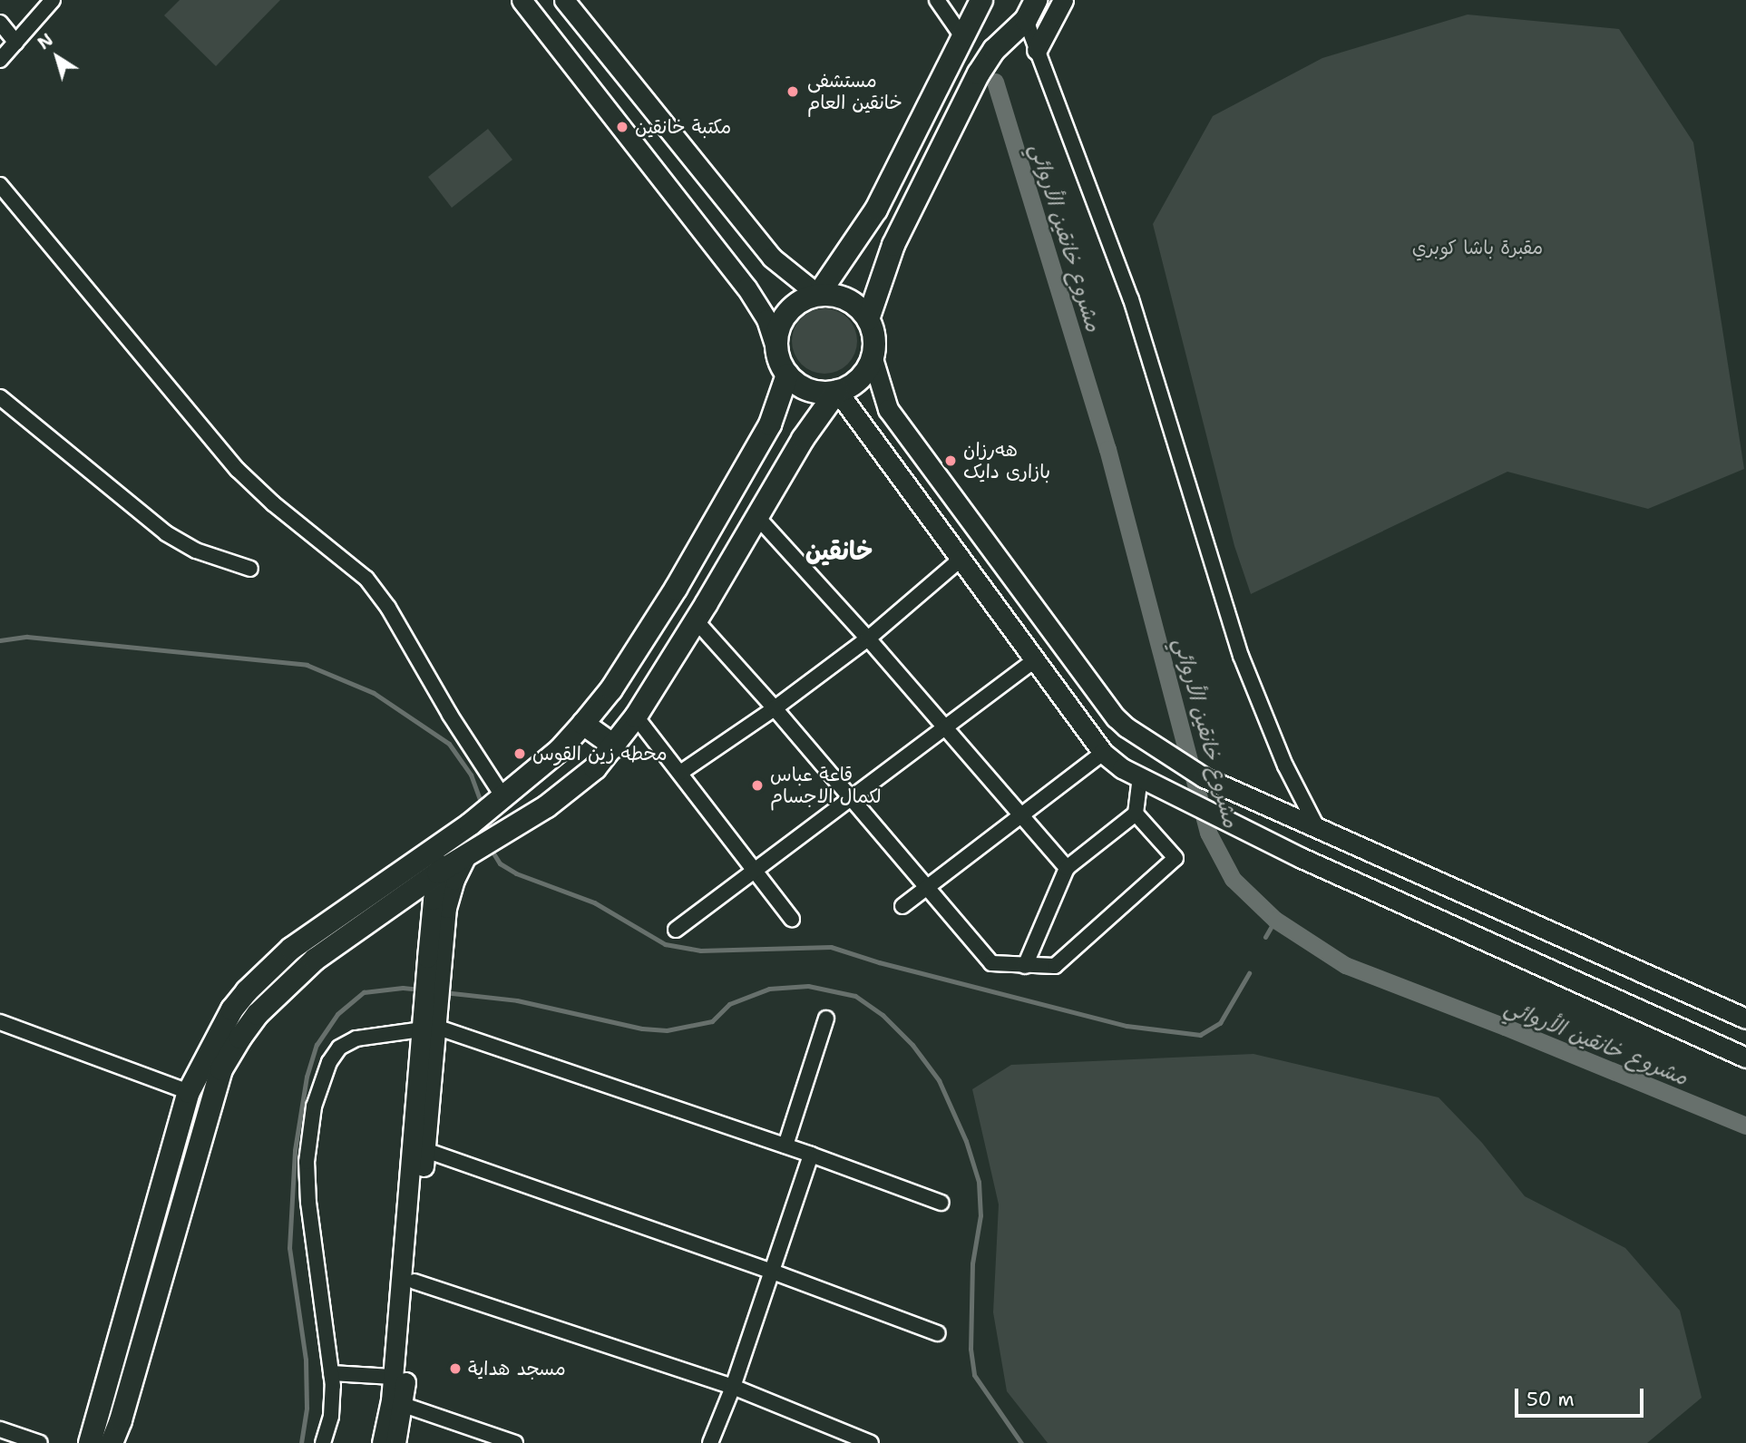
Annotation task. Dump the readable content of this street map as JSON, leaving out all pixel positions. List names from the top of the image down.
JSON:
{
  "districts": ["خانقين"],
  "water": ["مشروع خانقين الأروائي"],
  "parks": ["مقبرة باشا كوبري"],
  "places": [
    "مستشفى خانقين العام",
    "مكتبة خانقين",
    "هەرزان بازاری دایک",
    "محطه زين القوس",
    "قاعة عباس لكمال الاجسام",
    "مسجد هداية"
  ],
  "scale_bar": "50 m",
  "north": "top left"
}
